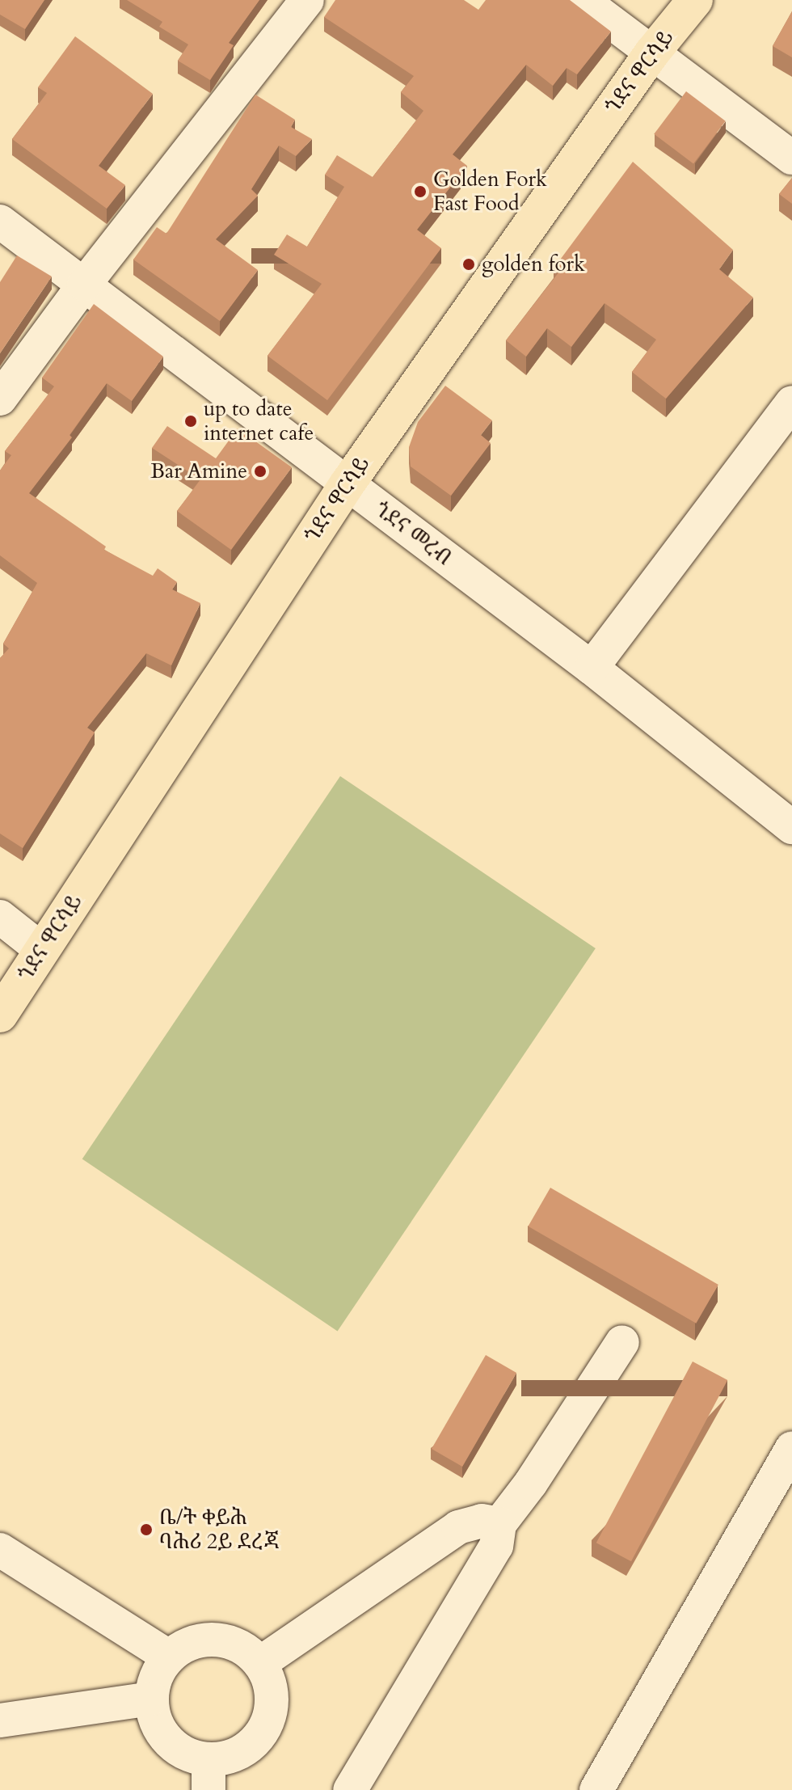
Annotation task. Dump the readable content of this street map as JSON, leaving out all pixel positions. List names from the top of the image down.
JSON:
{
  "streets": {
    "main road": ["ጎደና ዋርሳይ"],
    "street": ["ጎደና መረብ"]
  },
  "crossings": [
    ["ጎደና ዋርሳይ", "ጎደና መረብ"]
  ],
  "places": [
    "Golden Fork Fast Food",
    "golden fork",
    "up to date internet cafe",
    "Bar Amine",
    "ቤ/ት ቀይሕ ባሕሪ 2ይ ደረጃ"
  ]
}
